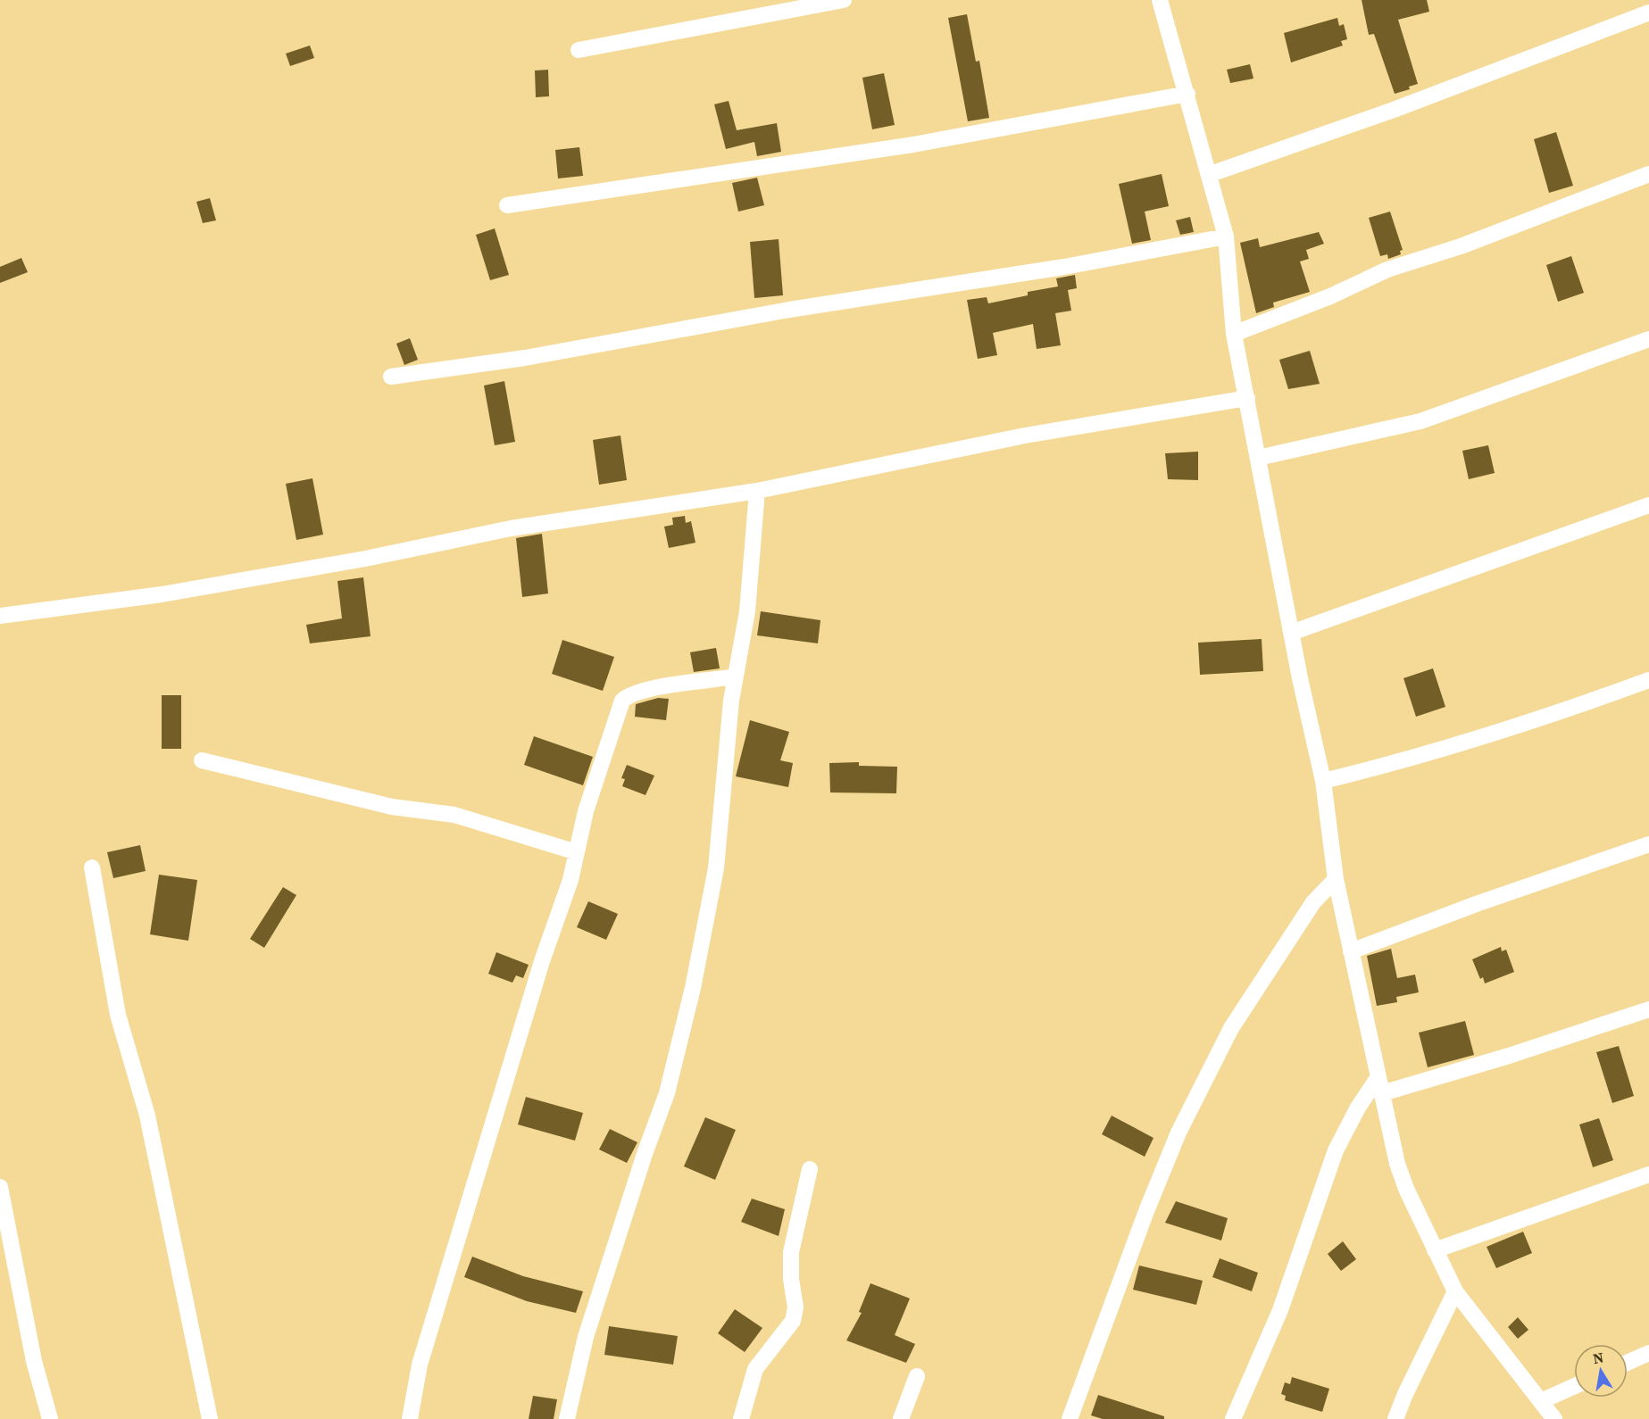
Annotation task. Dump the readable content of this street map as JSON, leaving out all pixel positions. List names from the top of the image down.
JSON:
{
  "north": "top"
}
